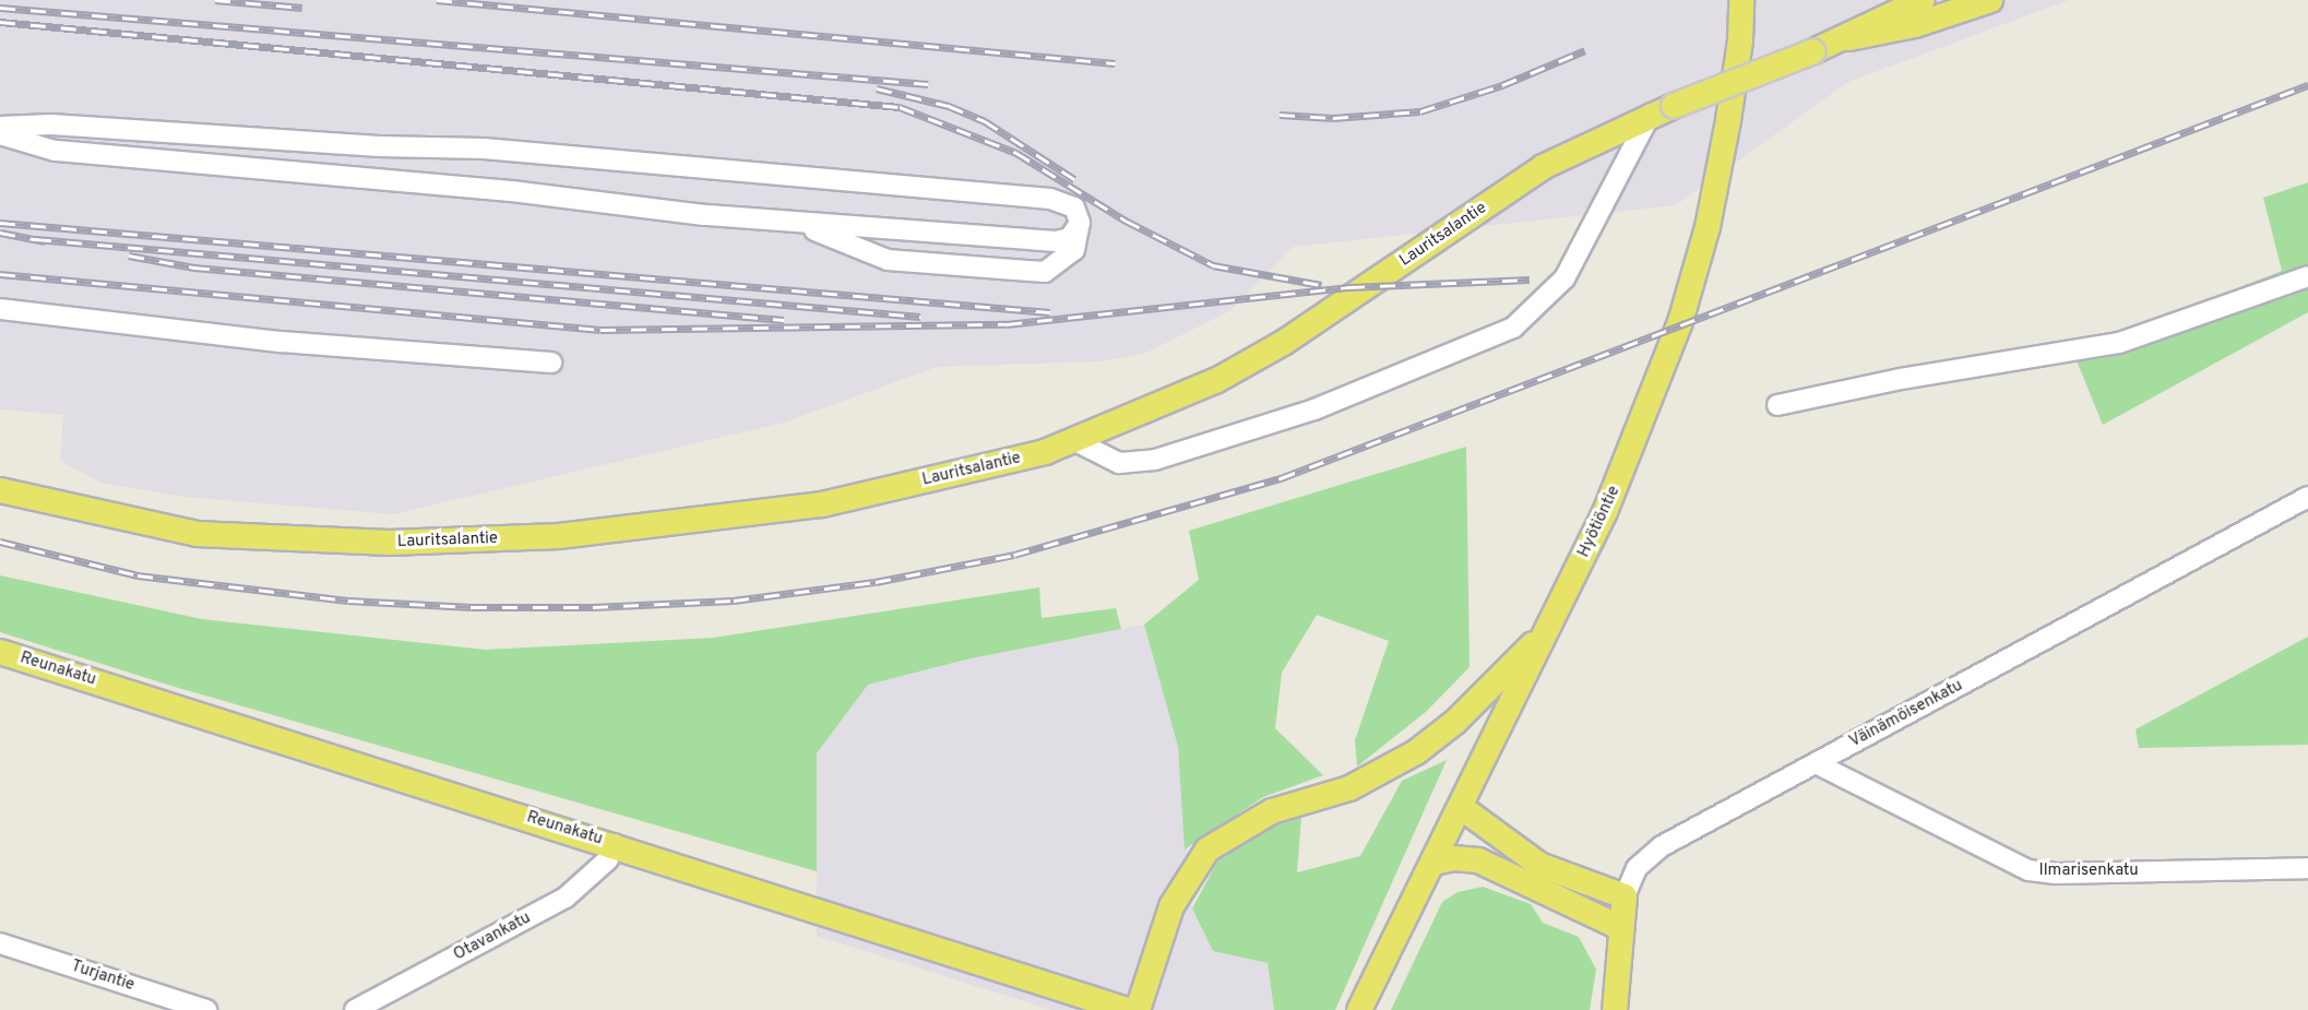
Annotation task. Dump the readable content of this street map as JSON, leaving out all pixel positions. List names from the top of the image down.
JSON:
{
  "streets": {
    "main road": [
      "Lauritsalantie",
      "Hyötiöntie",
      "Reunakatu",
      "Väinämöisenkatu"
    ],
    "street": ["Ilmarisenkatu", "Otavankatu", "Turjantie"]
  },
  "crossings": [
    ["Reunakatu", "Otavankatu"],
    ["Väinämöisenkatu", "Ilmarisenkatu"]
  ]
}
